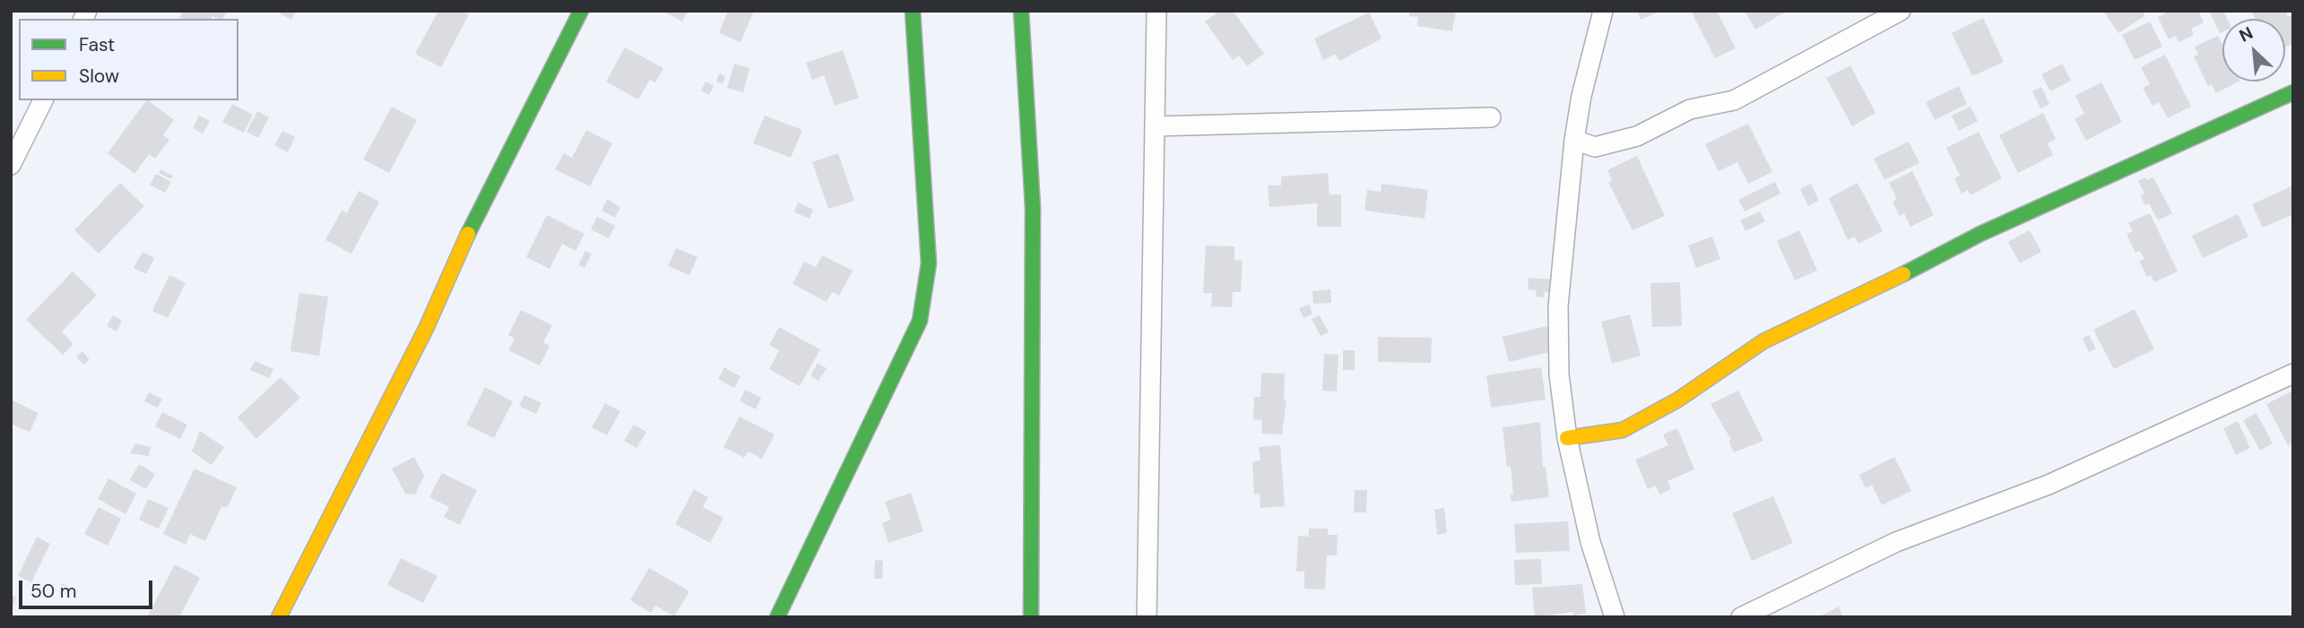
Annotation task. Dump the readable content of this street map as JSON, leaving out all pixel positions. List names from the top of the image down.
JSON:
{
  "legend": ["Fast", "Slow"],
  "scale_bar": "50 m",
  "north": "top left"
}
